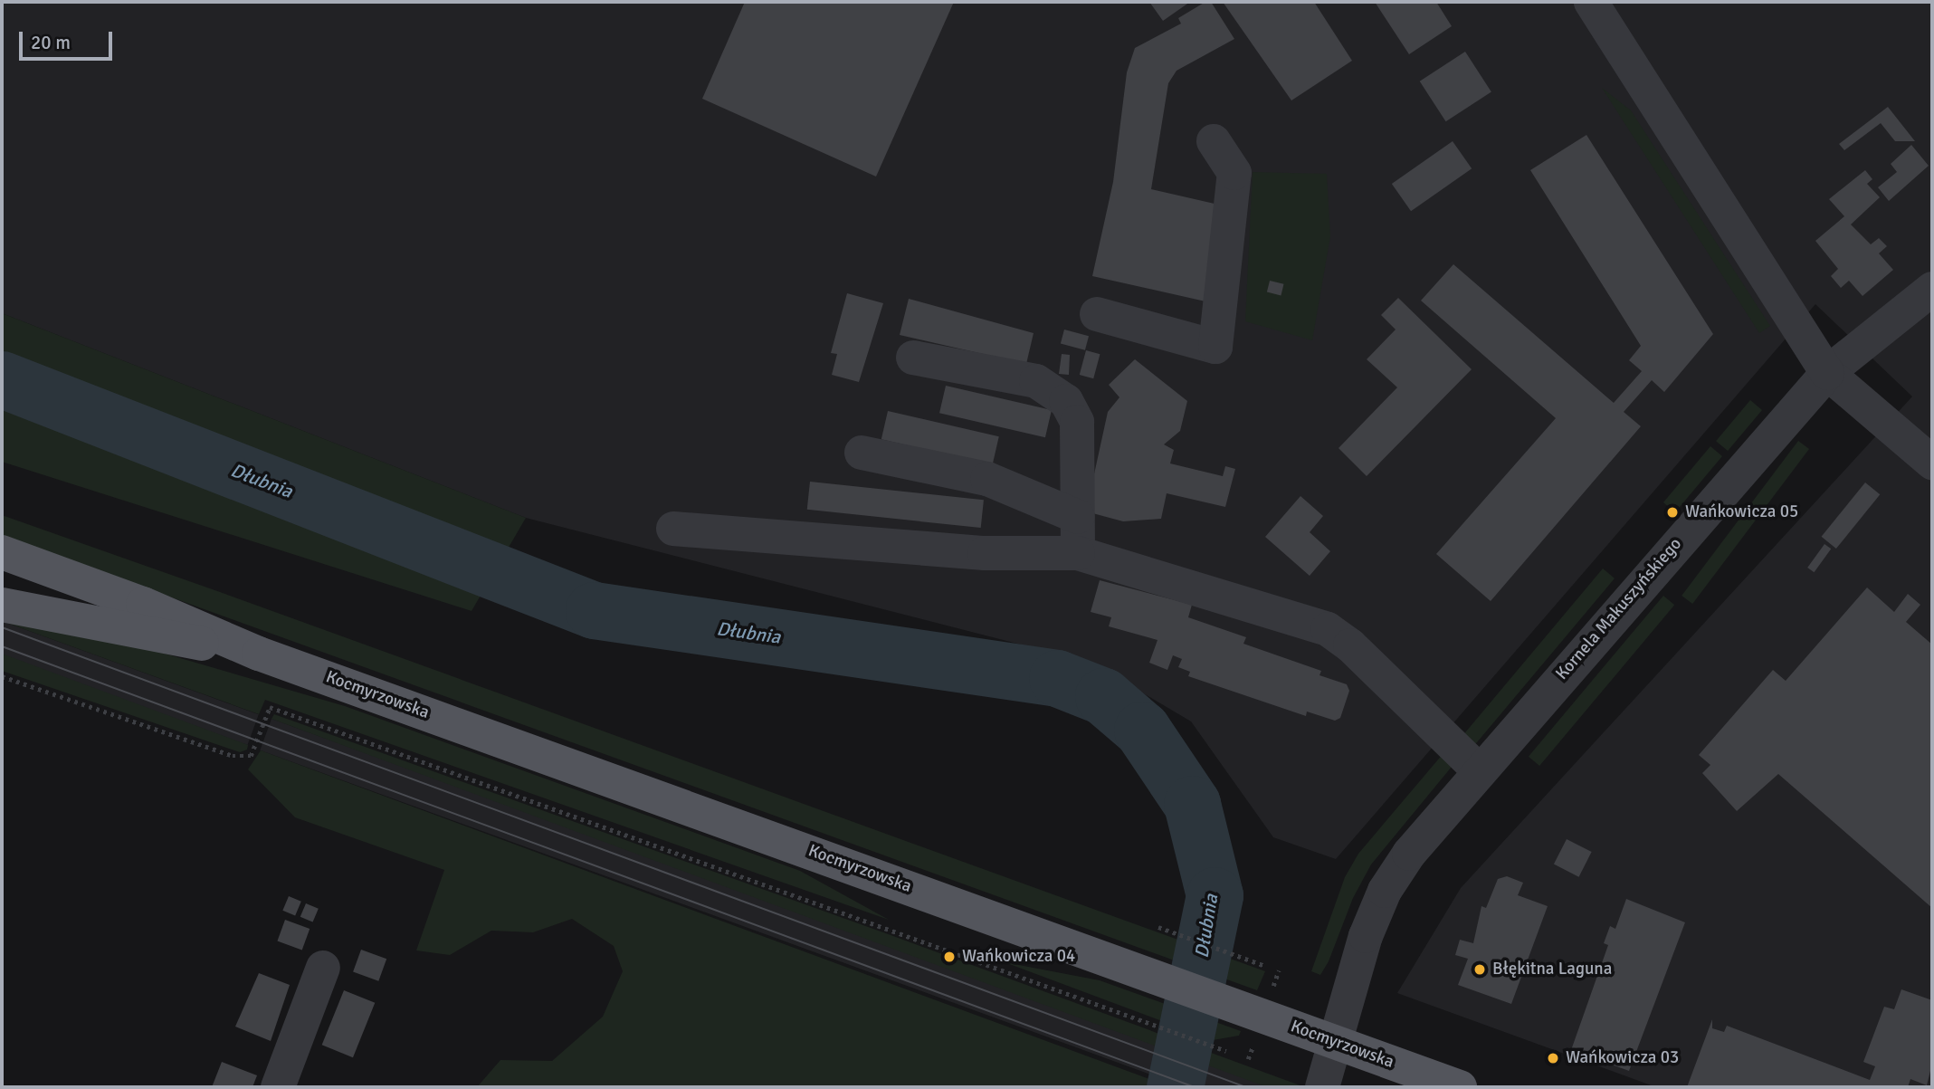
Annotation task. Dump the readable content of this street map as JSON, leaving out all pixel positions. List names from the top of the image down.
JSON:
{
  "streets": {
    "main road": ["Kocmyrzowska"],
    "street": ["Kornela Makuszyńskiego"]
  },
  "crossings": [
    ["Kornela Makuszyńskiego", "Kocmyrzowska"]
  ],
  "water": ["Dłubnia"],
  "places": [
    "Wańkowicza 05",
    "Wańkowicza 04",
    "Błękitna Laguna",
    "Wańkowicza 03"
  ],
  "scale_bar": "20 m"
}
